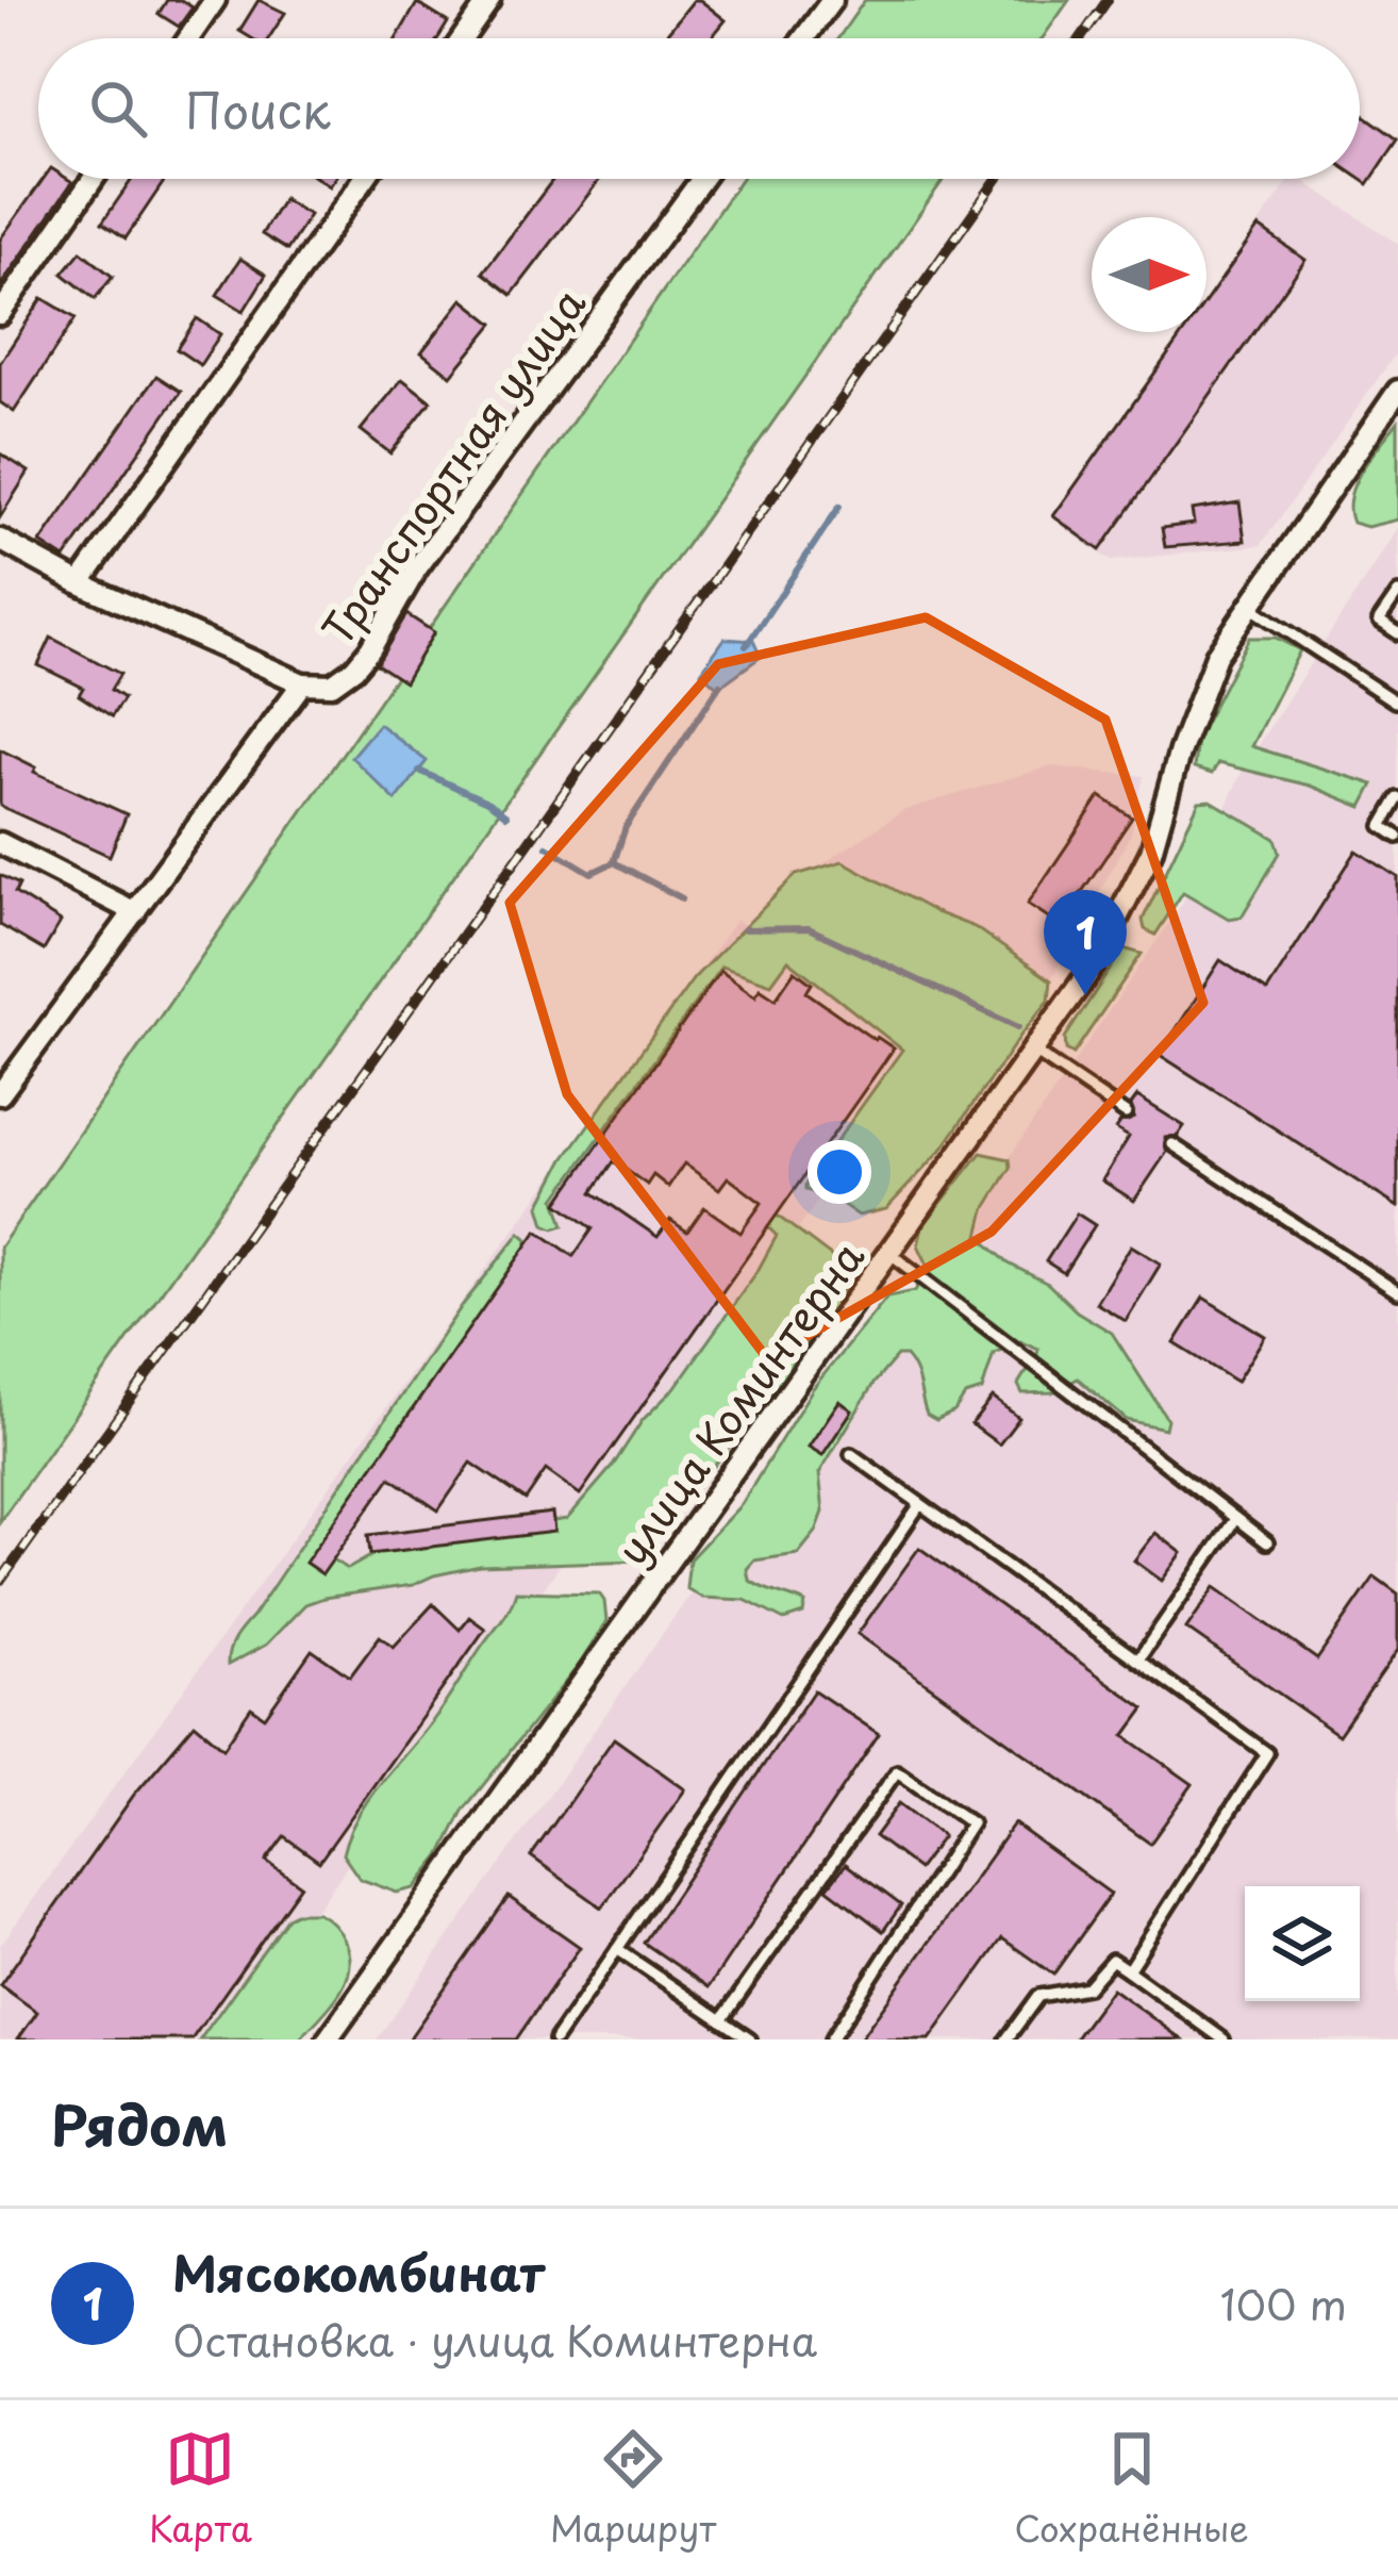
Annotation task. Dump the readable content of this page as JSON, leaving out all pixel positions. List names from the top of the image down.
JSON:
{
  "streets": {
    "street": ["Транспортная улица", "улица Коминтерна"]
  },
  "north": "right",
  "page": {
    "search": "Поиск",
    "pins": "1",
    "heading": "Рядом",
    "list": [
      {
        "mark": "1",
        "name": "Мясокомбинат",
        "note": "Остановка · улица Коминтерна",
        "value": "100 m"
      }
    ],
    "nav": ["Карта", "Маршрут", "Сохранённые"]
  }
}
